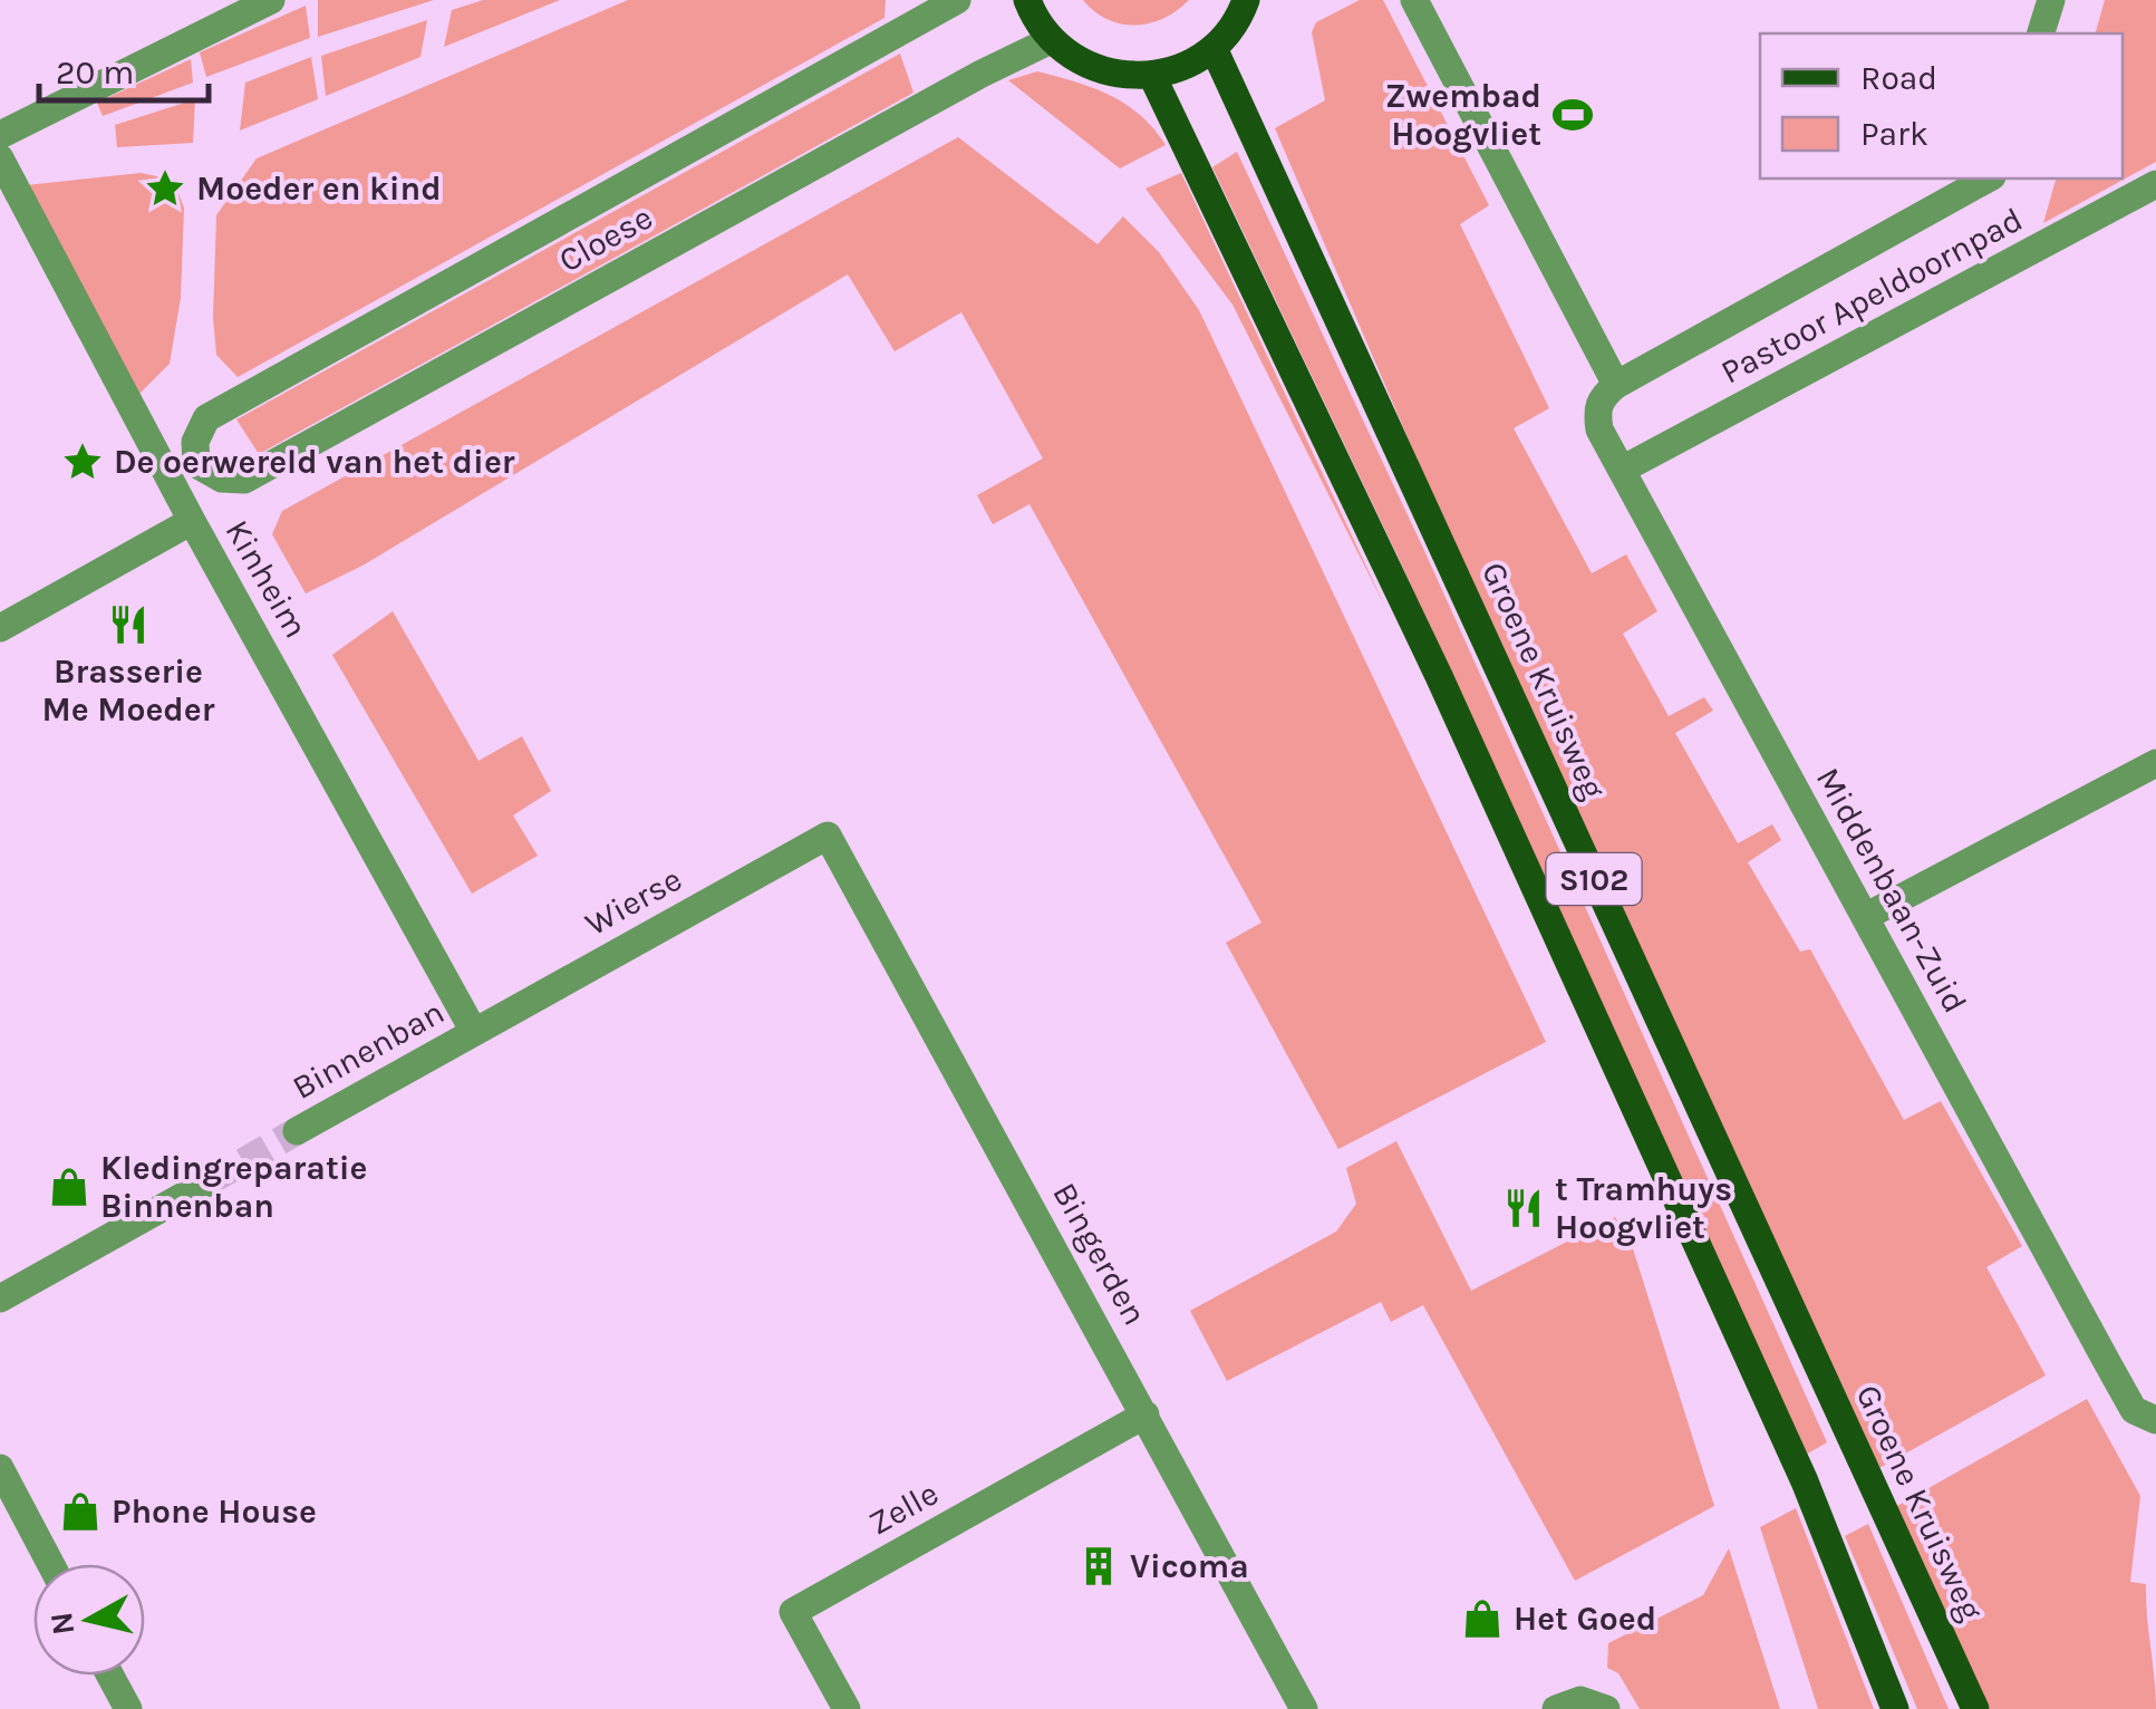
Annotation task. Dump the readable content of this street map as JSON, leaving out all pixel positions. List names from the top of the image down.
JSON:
{
  "streets": {
    "main road": ["Groene Kruisweg", "S102"],
    "street": [
      "Cloese",
      "Pastoor Apeldoornpad",
      "Kinheim",
      "Middenbaan-Zuid",
      "Wierse",
      "Binnenban",
      "Bingerden",
      "Zelle"
    ]
  },
  "crossings": [
    ["Pastoor Apeldoornpad", "Middenbaan-Zuid"],
    ["Kinheim", "Wierse"],
    ["Kinheim", "Binnenban"],
    ["Wierse", "Binnenban"],
    ["Wierse", "Bingerden"],
    ["Bingerden", "Zelle"]
  ],
  "places": {
    "sports": ["Zwembad Hoogvliet"],
    "place": ["Moeder en kind", "De oerwereld van het dier"],
    "restaurant": ["Brasserie Me Moeder", "t Tramhuys Hoogvliet"],
    "shop": ["Kledingreparatie Binnenban", "Phone House", "Het Goed"],
    "building": ["Vicoma"]
  },
  "legend": ["Road", "Park"],
  "scale_bar": "20 m",
  "north": "left"
}
